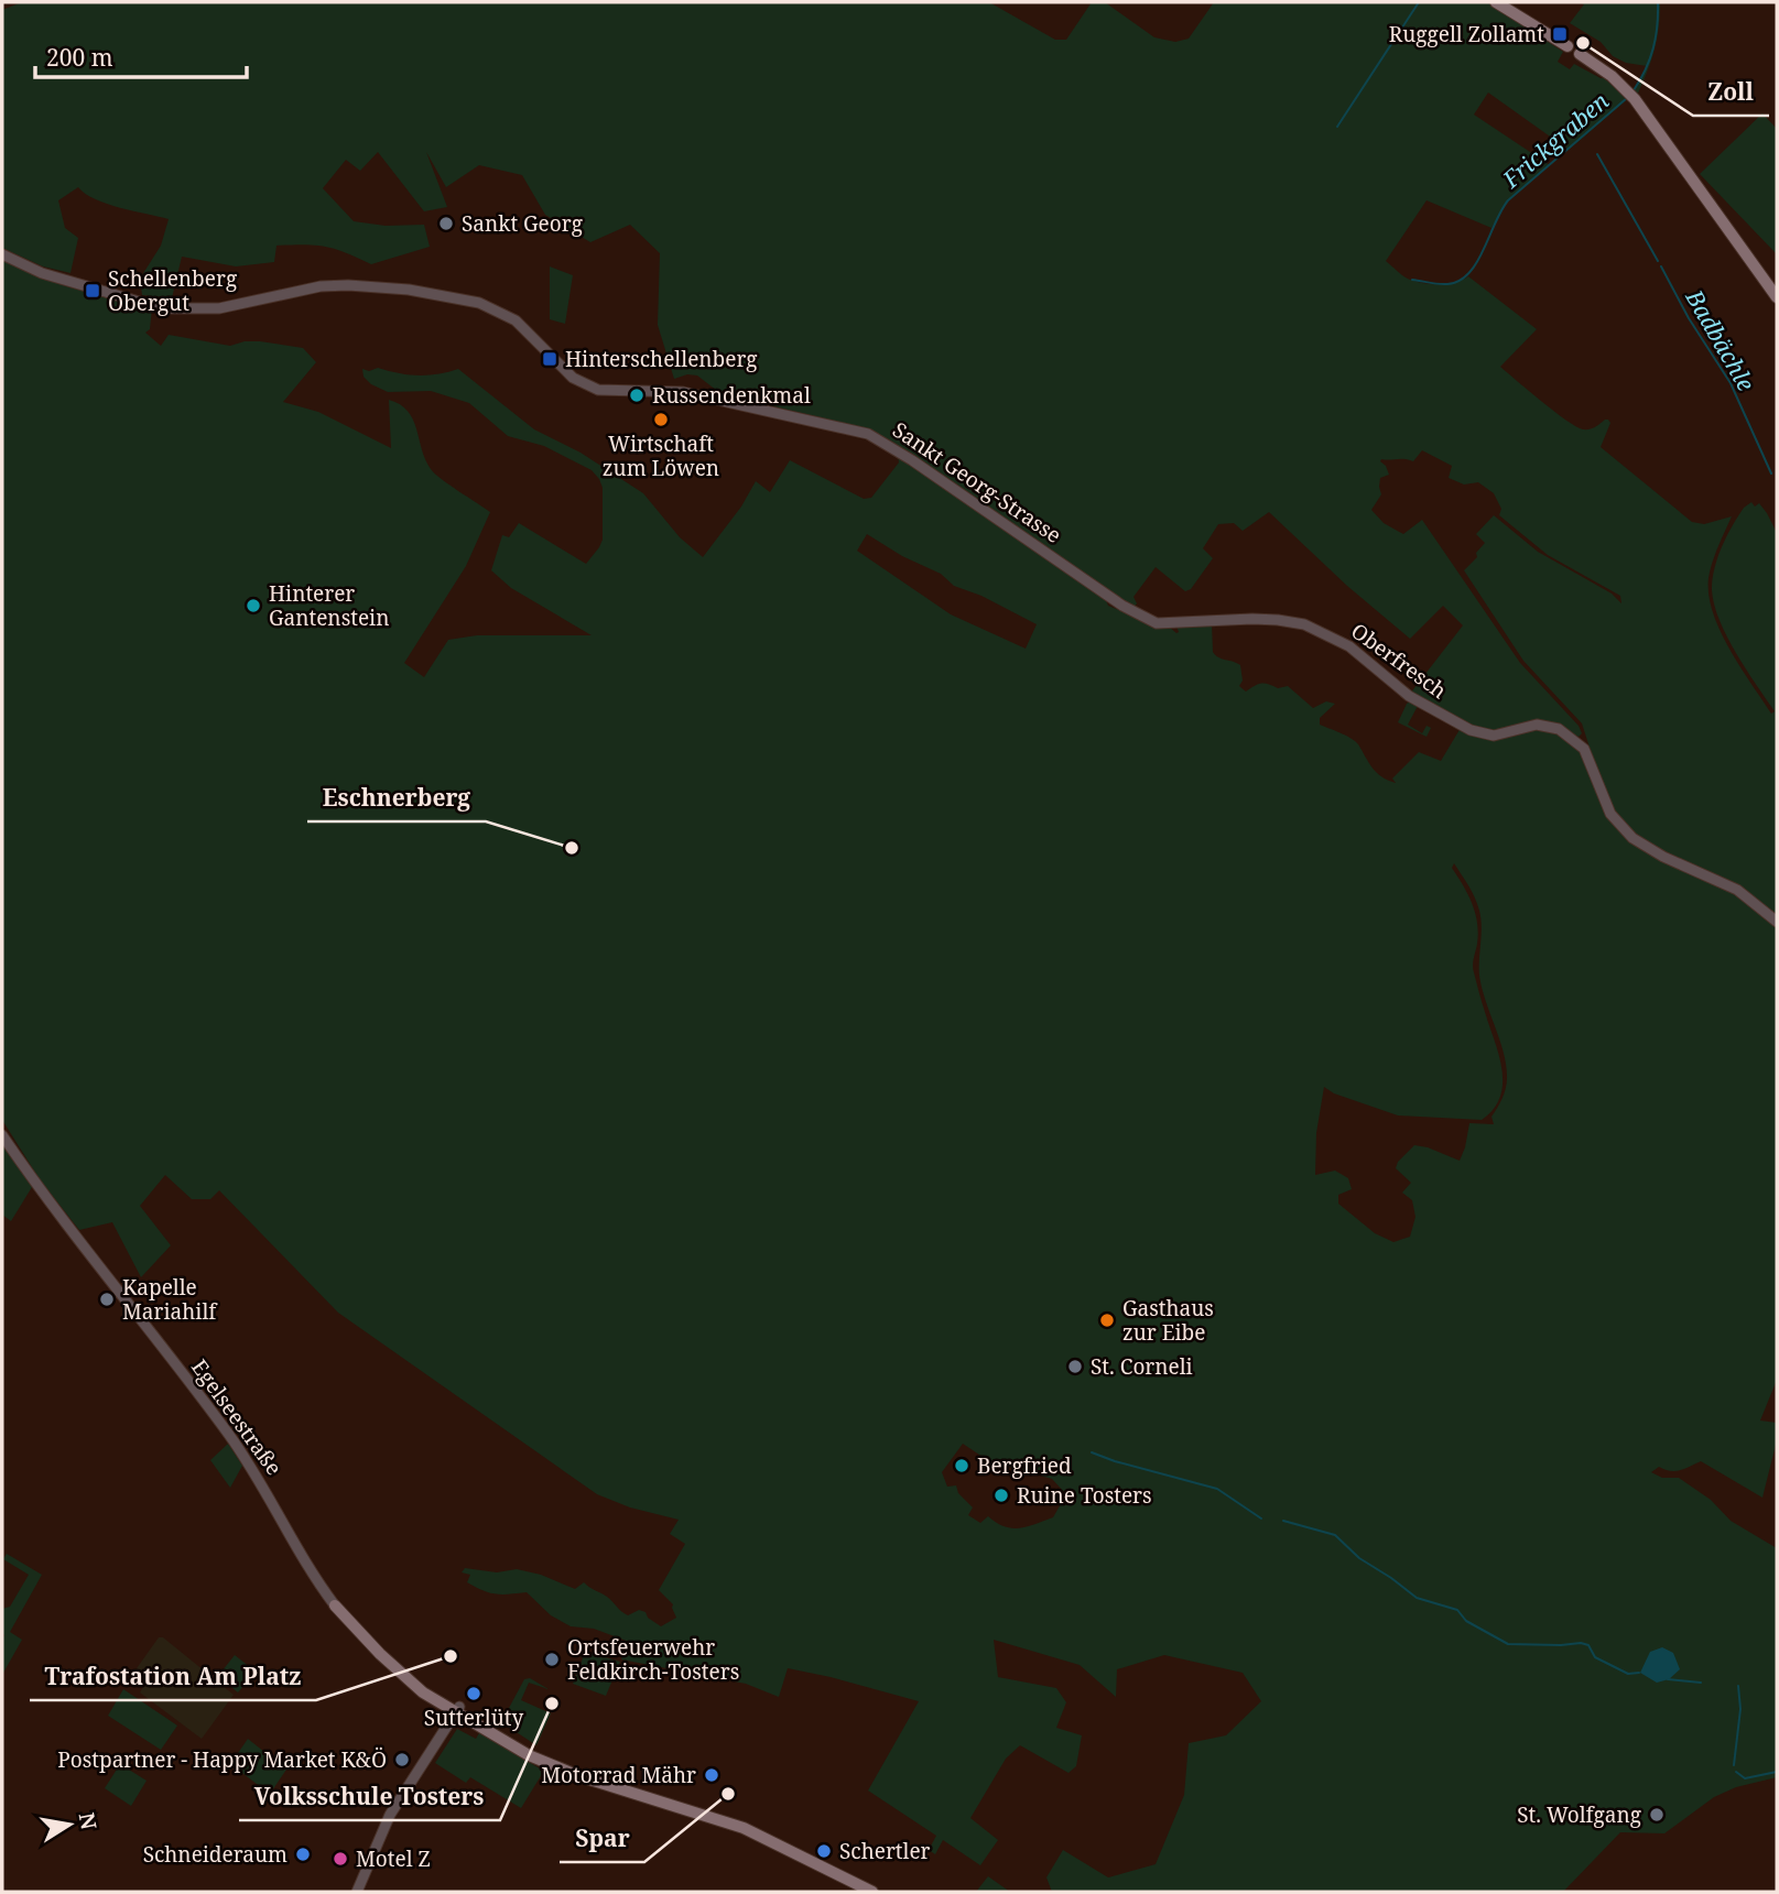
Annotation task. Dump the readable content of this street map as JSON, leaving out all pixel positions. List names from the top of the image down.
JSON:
{
  "streets": {
    "main road": ["Egelseestraße"],
    "street": ["Sankt Georg-Strasse", "Oberfresch"]
  },
  "crossings": [
    ["Sankt Georg-Strasse", "Oberfresch"]
  ],
  "water": ["Frickgraben", "Badbächle"],
  "places": {
    "transit": ["Ruggell Zollamt", "Schellenberg Obergut", "Hinterschellenberg"],
    "other": [
      "Zoll",
      "Sankt Georg",
      "Russendenkmal",
      "Wirtschaft zum Löwen",
      "Hinterer Gantenstein",
      "Eschnerberg",
      "Kapelle Mariahilf",
      "Gasthaus zur Eibe",
      "St. Corneli",
      "Bergfried",
      "Ruine Tosters",
      "Trafostation Am Platz",
      "Ortsfeuerwehr Feldkirch-Tosters",
      "Sutterlüty",
      "Volksschule Tosters",
      "Postpartner - Happy Market K&Ö",
      "Motorrad Mähr",
      "Spar",
      "St. Wolfgang",
      "Schertler",
      "Schneideraum",
      "Motel Z"
    ]
  },
  "scale_bar": "200 m",
  "north": "right"
}
